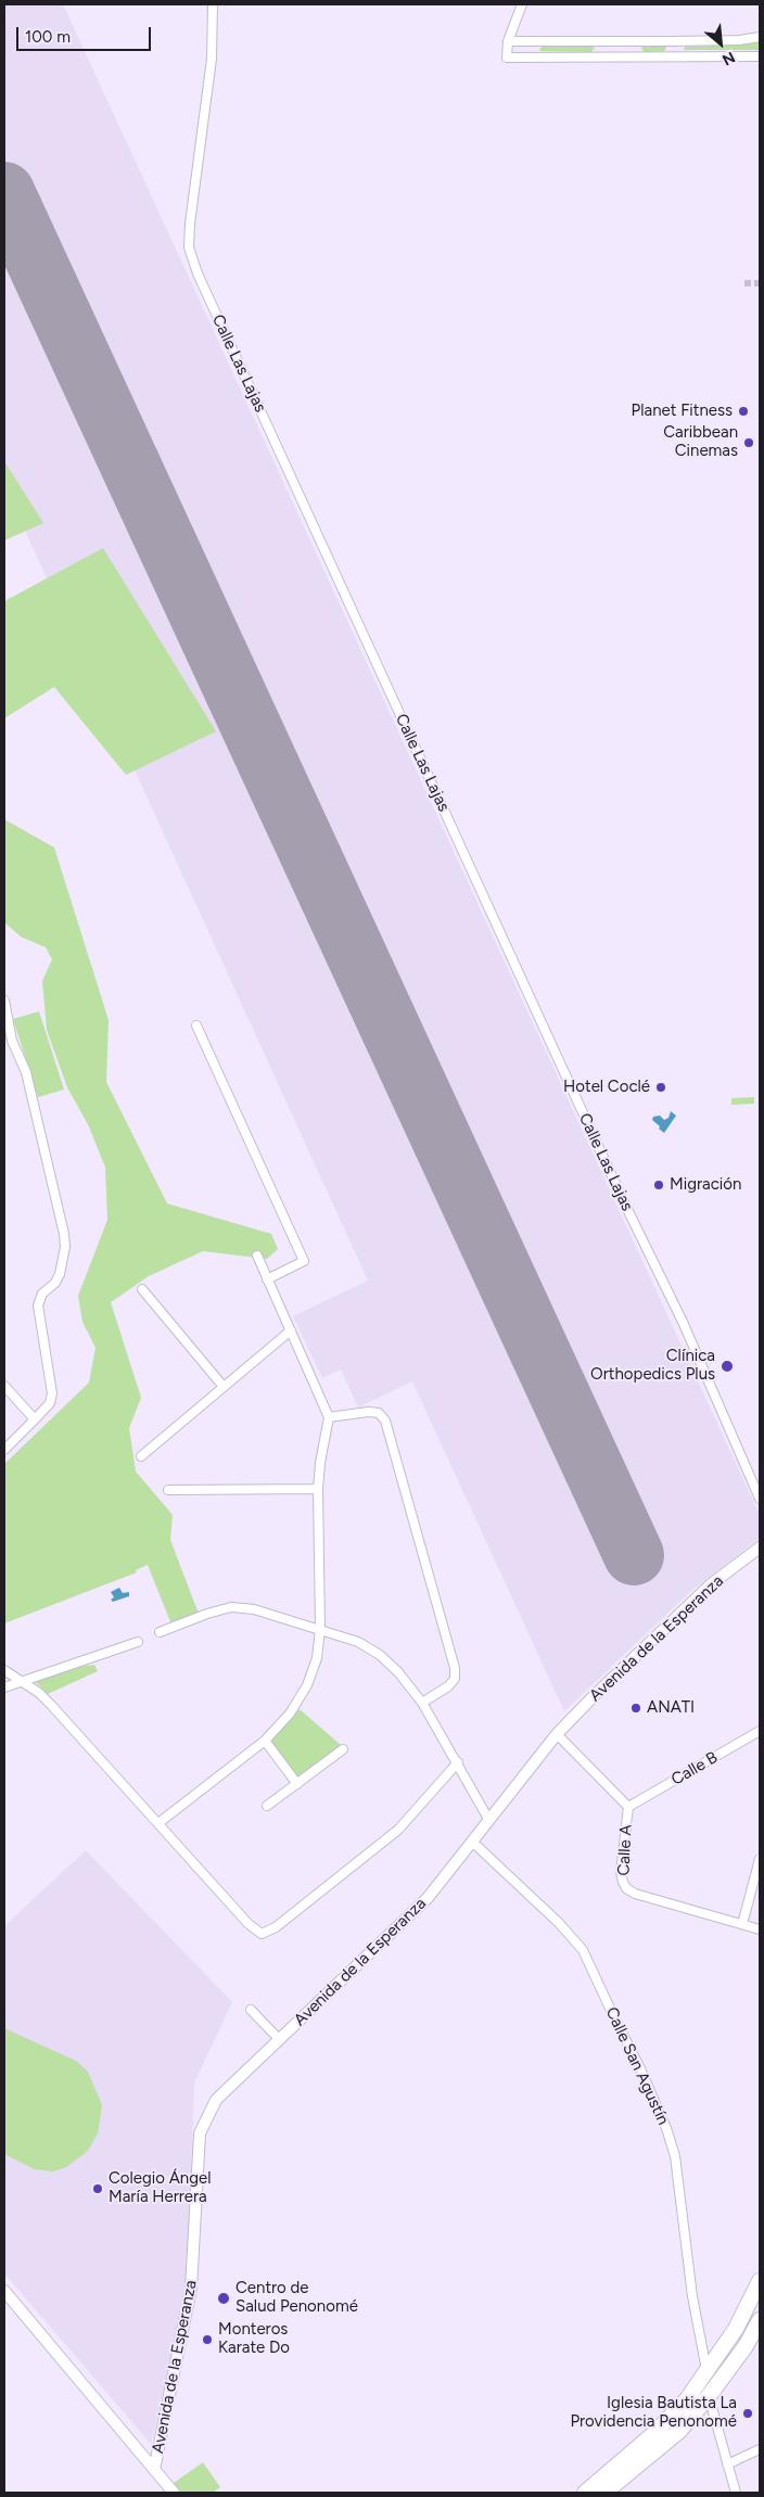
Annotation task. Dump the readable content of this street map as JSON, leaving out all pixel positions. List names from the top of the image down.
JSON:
{
  "streets": {
    "street": [
      "Calle Las Lajas",
      "Avenida de la Esperanza",
      "Calle B",
      "Calle A",
      "Calle San Agustín"
    ]
  },
  "crossings": [
    ["Avenida de la Esperanza", "Calle A"],
    ["Avenida de la Esperanza", "Calle San Agustín"],
    ["Calle B", "Calle A"]
  ],
  "places": [
    "Planet Fitness",
    "Caribbean Cinemas",
    "Hotel Coclé",
    "Migración",
    "Clínica Orthopedics Plus",
    "ANATI",
    "Colegio Ángel María Herrera",
    "Centro de Salud Penonomé",
    "Monteros Karate Do",
    "Iglesia Bautista La Providencia Penonomé"
  ],
  "scale_bar": "100 m",
  "north": "bottom right"
}
